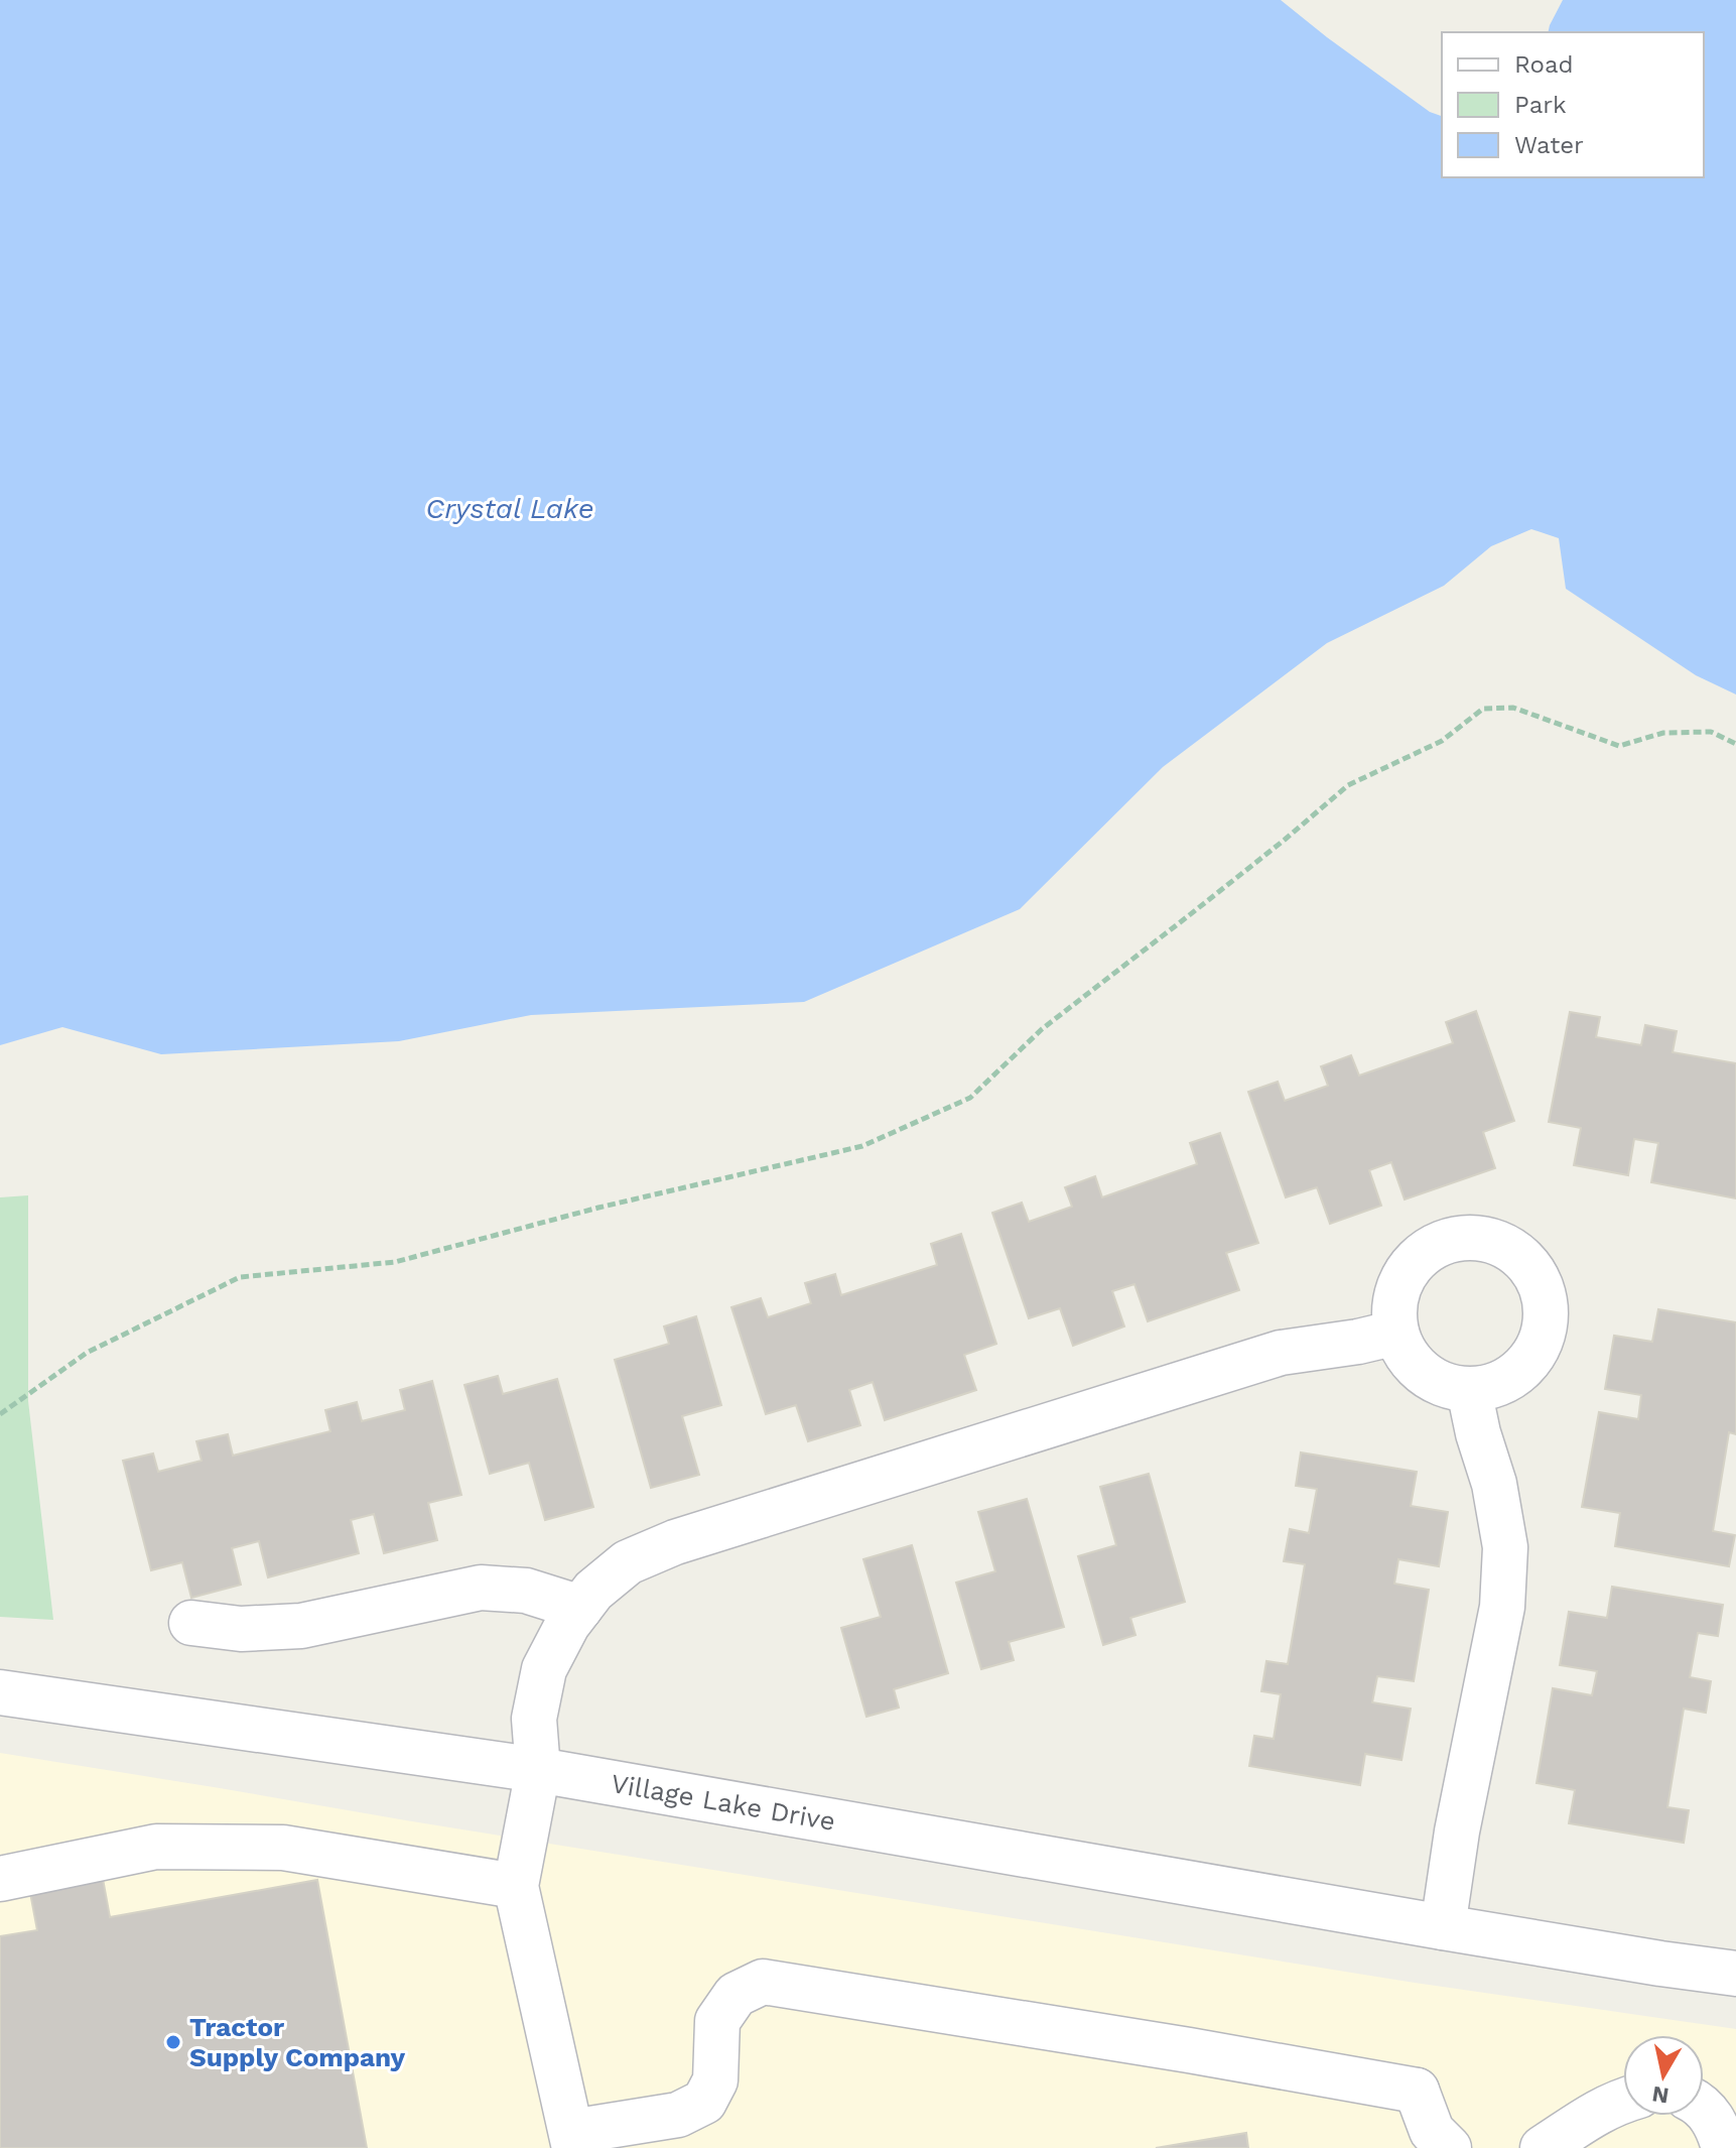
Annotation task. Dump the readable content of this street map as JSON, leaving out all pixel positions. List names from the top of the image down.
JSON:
{
  "streets": {
    "street": ["Village Lake Drive"]
  },
  "water": ["Crystal Lake"],
  "places": ["Tractor Supply Company"],
  "legend": ["Road", "Park", "Water"],
  "north": "bottom"
}
